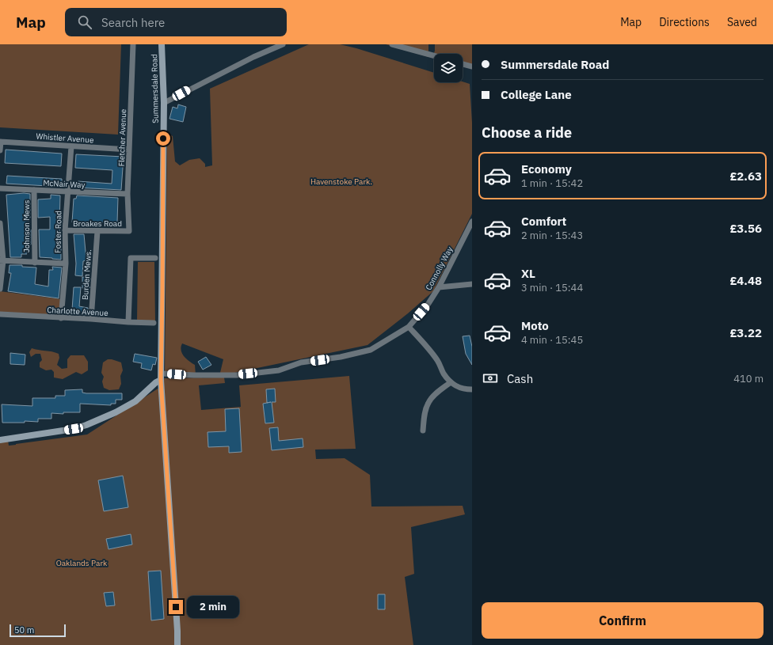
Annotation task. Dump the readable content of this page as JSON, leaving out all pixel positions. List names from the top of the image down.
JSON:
{
  "streets": {
    "street": [
      "Summersdale Road",
      "Whistler Avenue",
      "Fletcher Avenue",
      "McNair Way",
      "Broakes Road",
      "Johnson Mews",
      "Foster Road",
      "Connolly Way",
      "Burden Mews.",
      "Charlotte Avenue"
    ]
  },
  "crossings": [
    ["Summersdale Road", "Connolly Way"],
    ["Whistler Avenue", "Fletcher Avenue"],
    ["Whistler Avenue", "Foster Road"],
    ["Fletcher Avenue", "McNair Way"],
    ["Fletcher Avenue", "Broakes Road"],
    ["McNair Way", "Johnson Mews"],
    ["McNair Way", "Foster Road"],
    ["Broakes Road", "Foster Road"],
    ["Broakes Road", "Burden Mews."],
    ["Johnson Mews", "Foster Road"],
    ["Foster Road", "Charlotte Avenue"],
    ["Burden Mews.", "Charlotte Avenue"]
  ],
  "parks": ["Havenstoke Park.", "Oaklands Park"],
  "scale_bar": "50 m",
  "page": {
    "header": "Map",
    "search": "Search here",
    "nav": ["Map", "Directions", "Saved"],
    "banner": ["Summersdale Road", "College Lane"],
    "heading": "Choose a ride",
    "list": [
      {
        "name": "Economy",
        "note": "1 min · 15:42",
        "value": "£2.63"
      },
      {
        "name": "Comfort",
        "note": "2 min · 15:43",
        "value": "£3.56"
      },
      {
        "name": "XL",
        "note": "3 min · 15:44",
        "value": "£4.48"
      },
      {
        "name": "Moto",
        "note": "4 min · 15:45",
        "value": "£3.22"
      }
    ],
    "pay": ["Cash", "410 m"],
    "bubble": "2 min",
    "buttons": "Confirm",
    "scale": "50 m"
  }
}
